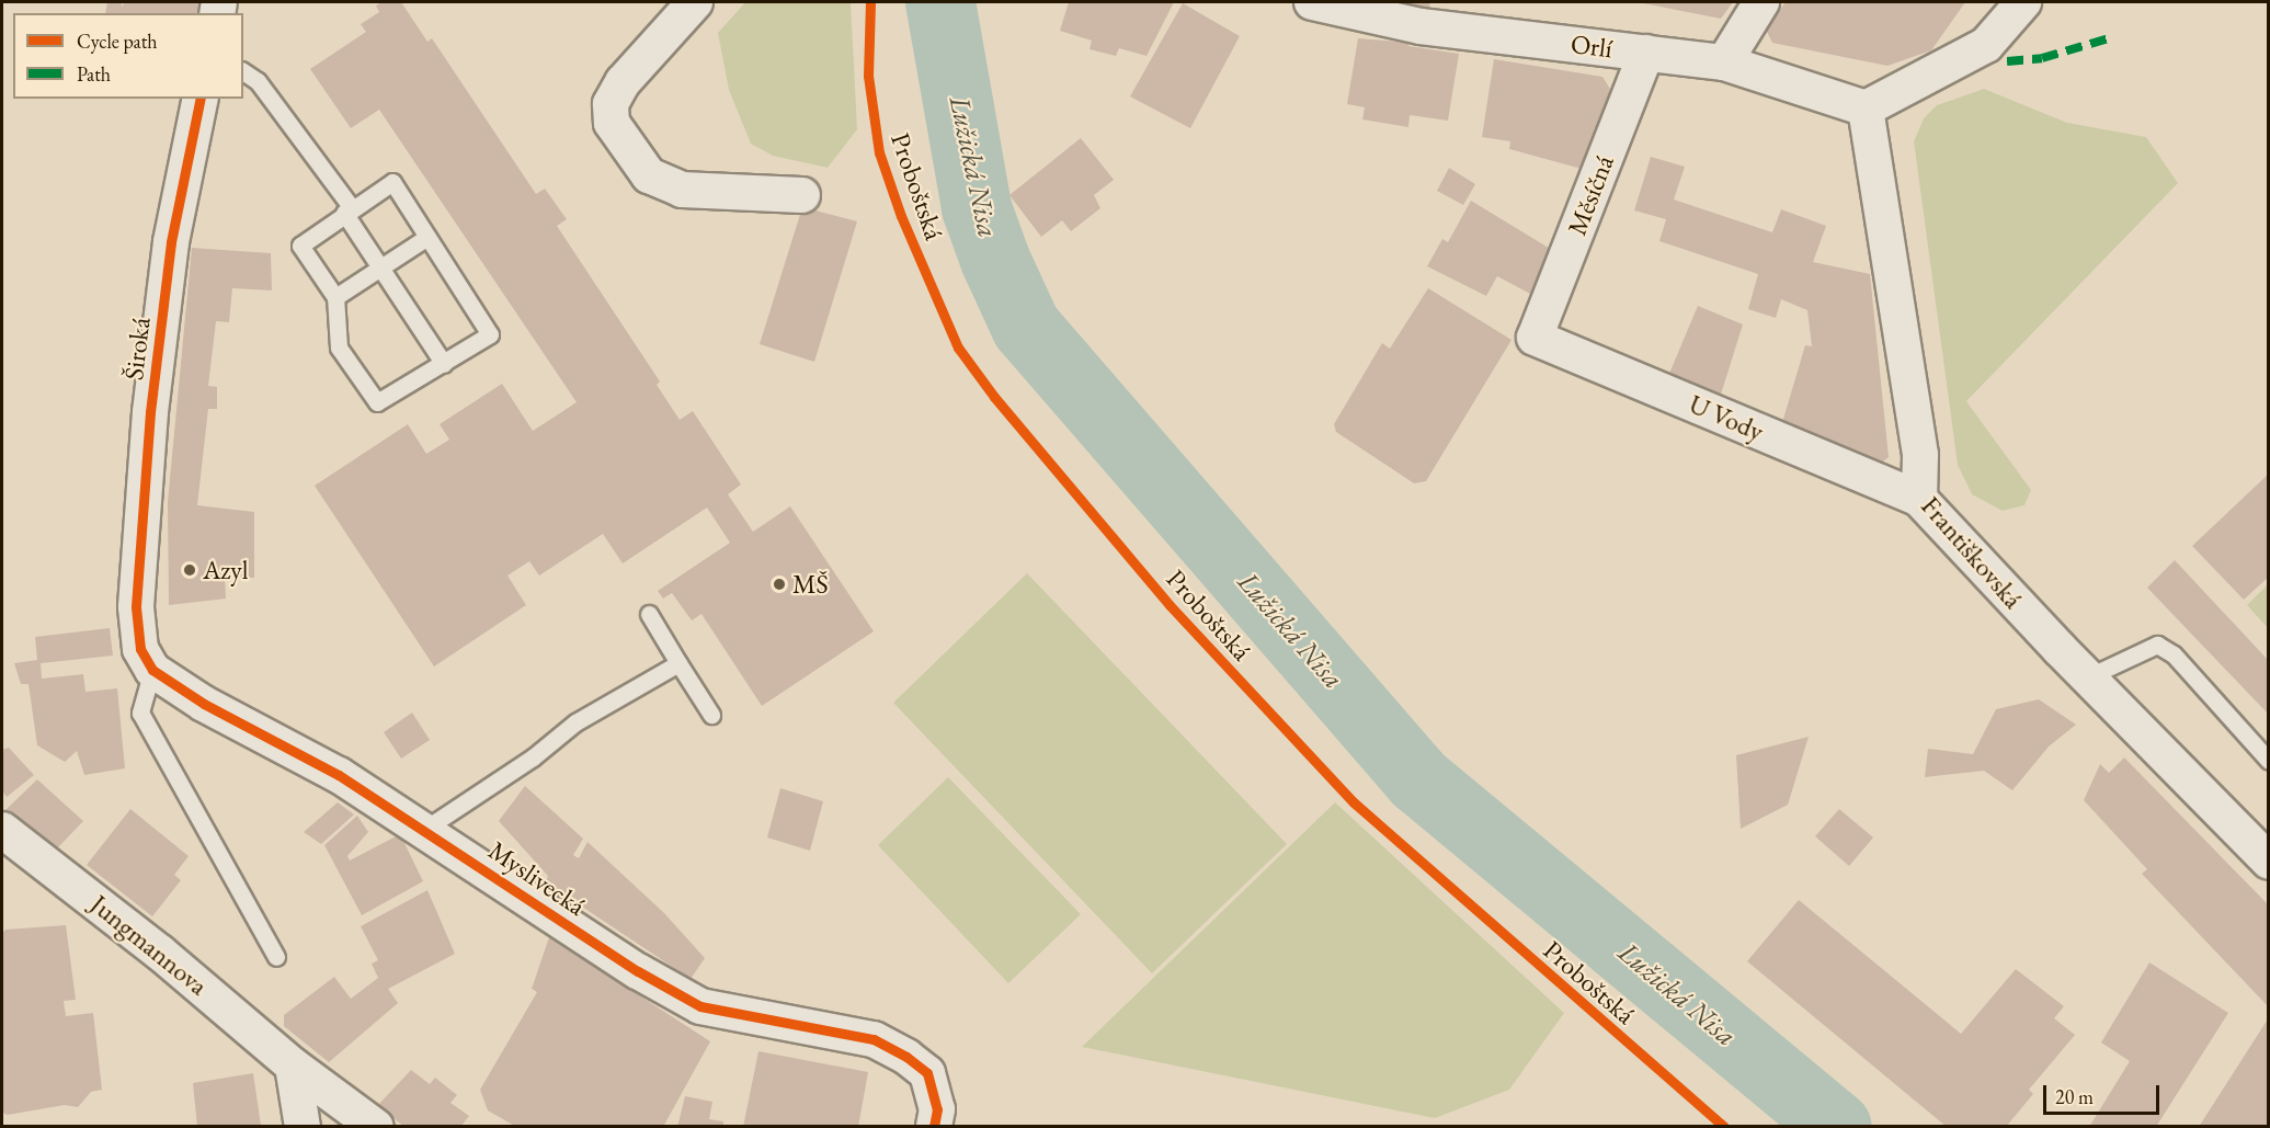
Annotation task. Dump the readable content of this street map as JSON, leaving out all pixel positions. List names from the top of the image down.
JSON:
{
  "streets": {
    "street": [
      "Orlí",
      "Měsíčná",
      "Široká",
      "U Vody",
      "Františkovská",
      "Myslivecká",
      "Jungmannova"
    ],
    "cycle path": ["Proboštská"]
  },
  "crossings": [
    ["Orlí", "Měsíčná"],
    ["Orlí", "Františkovská"],
    ["Měsíčná", "U Vody"],
    ["Široká", "Myslivecká"],
    ["U Vody", "Františkovská"]
  ],
  "water": ["Lužická Nisa"],
  "places": ["Azyl", "MŠ"],
  "legend": ["Cycle path", "Path"],
  "scale_bar": "20 m"
}
